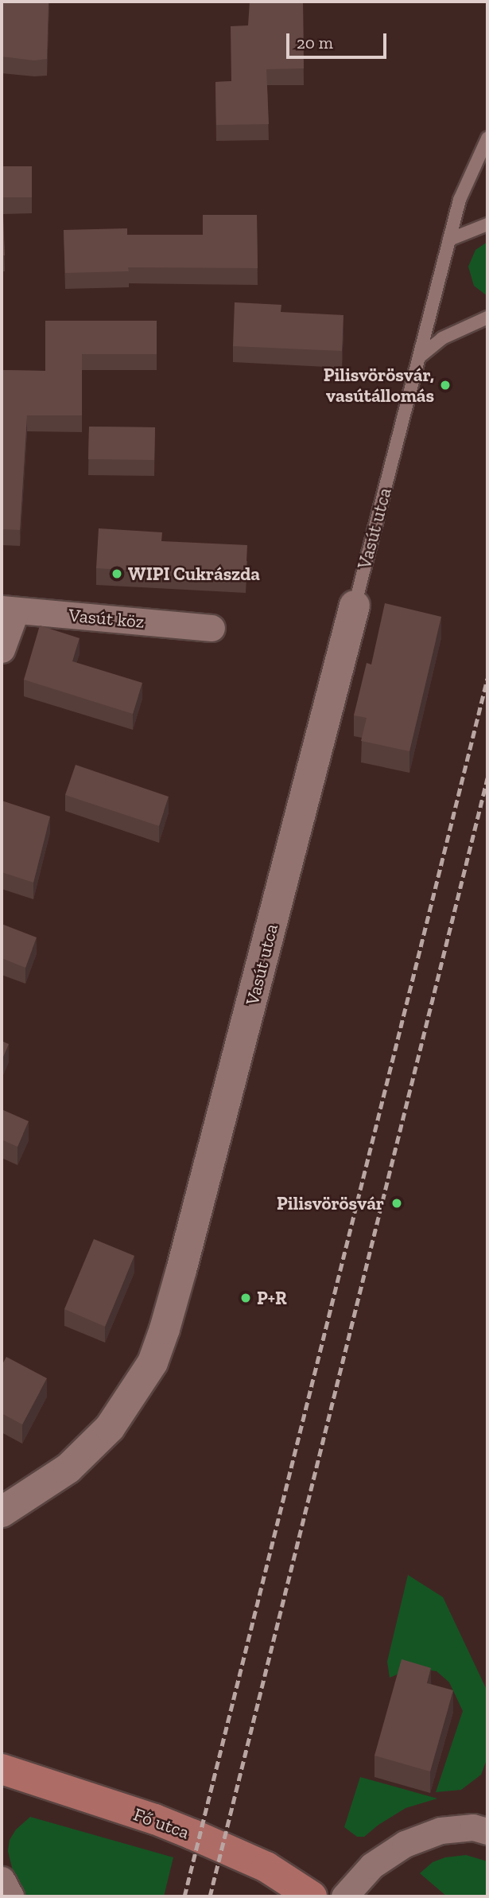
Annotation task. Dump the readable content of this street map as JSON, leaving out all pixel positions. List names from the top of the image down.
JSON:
{
  "streets": {
    "main road": ["Fő utca"],
    "street": ["Vasút utca", "Vasút köz"]
  },
  "places": [
    "Pilisvörösvár, vasútállomás",
    "WIPI Cukrászda",
    "Pilisvörösvár",
    "P+R"
  ],
  "scale_bar": "20 m"
}
